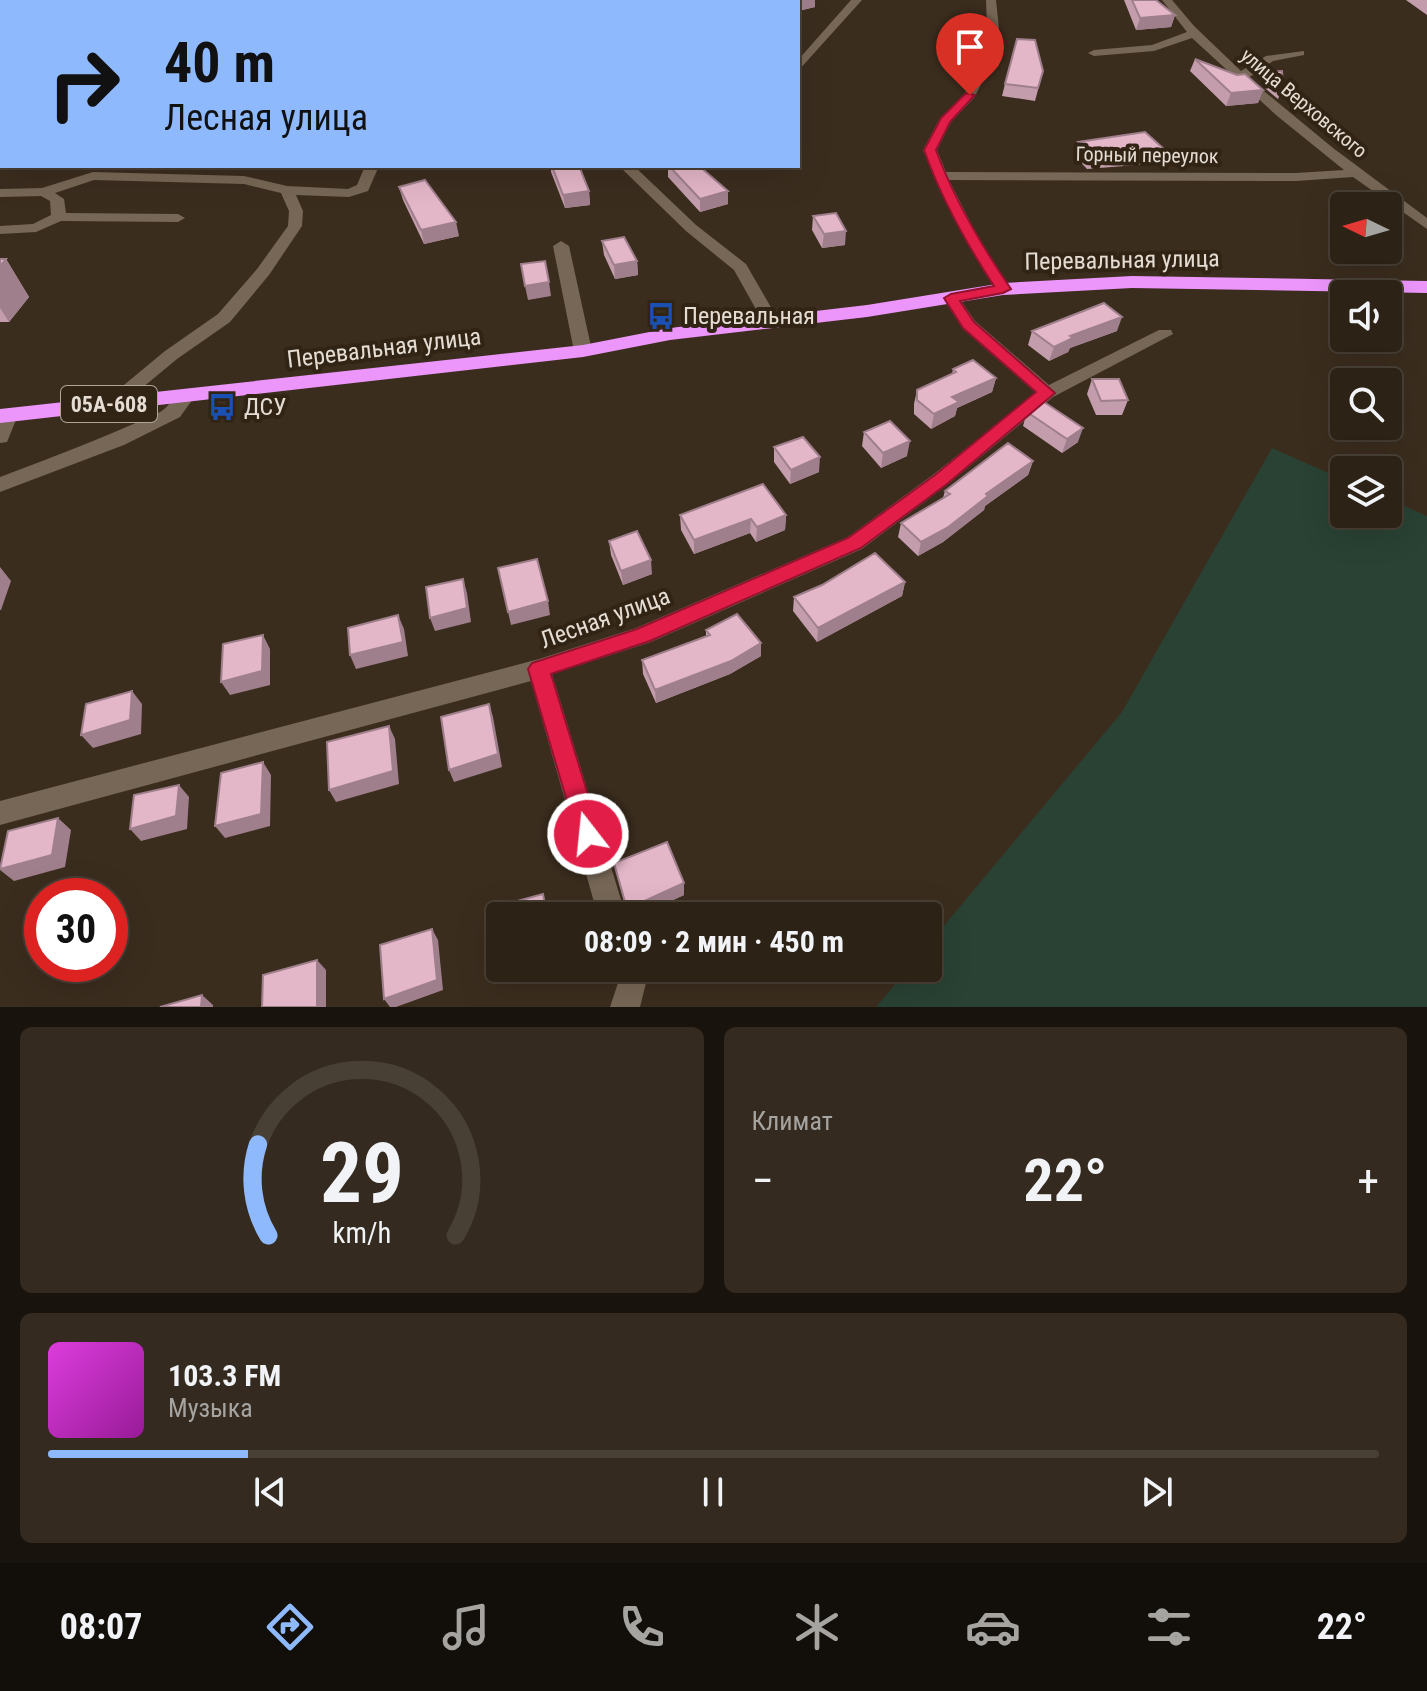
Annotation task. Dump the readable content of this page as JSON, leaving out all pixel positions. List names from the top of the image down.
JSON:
{
  "streets": {
    "highway": ["Перевальная улица", "05А-608"],
    "street": ["улица Верховского", "Горный переулок", "Лесная улица"]
  },
  "crossings": [
    ["улица Верховского", "Горный переулок"]
  ],
  "places": {
    "bus stop": ["Перевальная", "ДСУ"]
  },
  "north": "left",
  "page": {
    "turn": ["40 m", "Лесная улица"],
    "limit": "30",
    "trip": "08:09 · 2 мин · 450 m",
    "tile": "Климат",
    "heat": ["−", "22°", "+"],
    "song": ["103.3 FM", "Музыка"],
    "tabs": ["08:07", "22°"],
    "gauge": ["29", "km/h"]
  }
}
